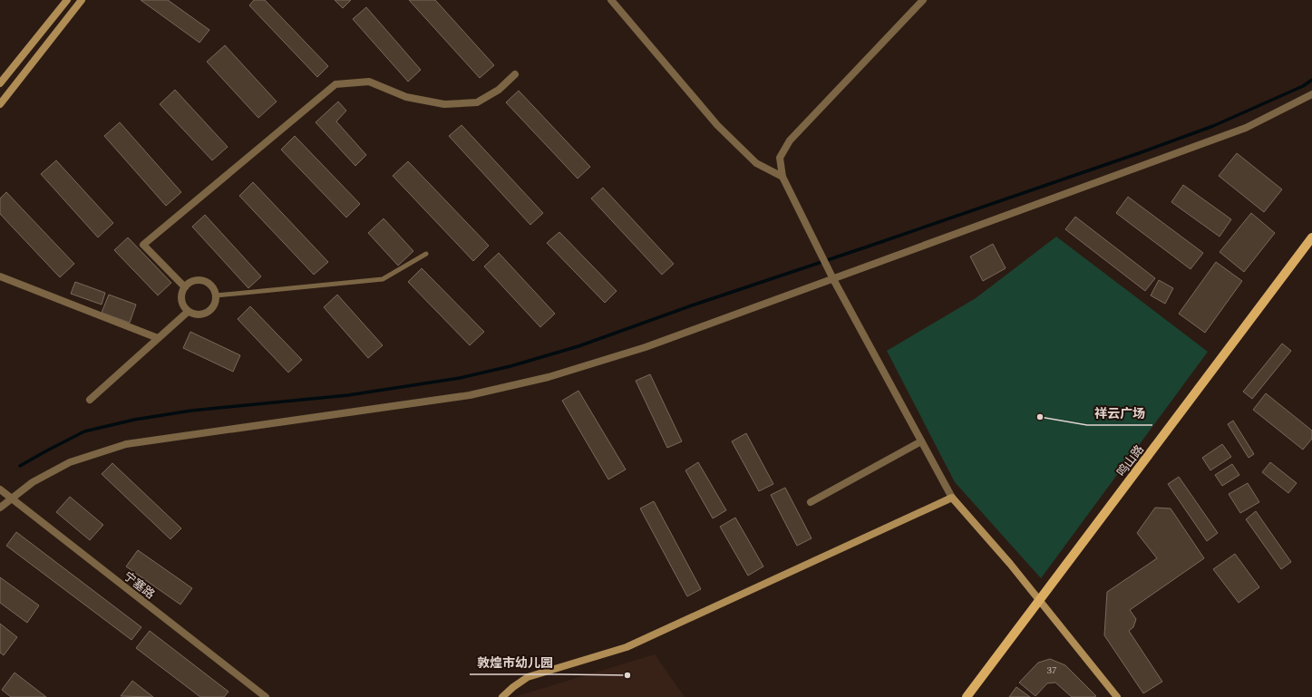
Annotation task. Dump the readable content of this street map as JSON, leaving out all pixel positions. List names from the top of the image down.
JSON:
{
  "streets": {
    "main road": ["鸣山路"],
    "street": ["宁塞路"]
  },
  "places": ["祥云广场", "敦煌市幼儿园"],
  "house_numbers": ["37"]
}
